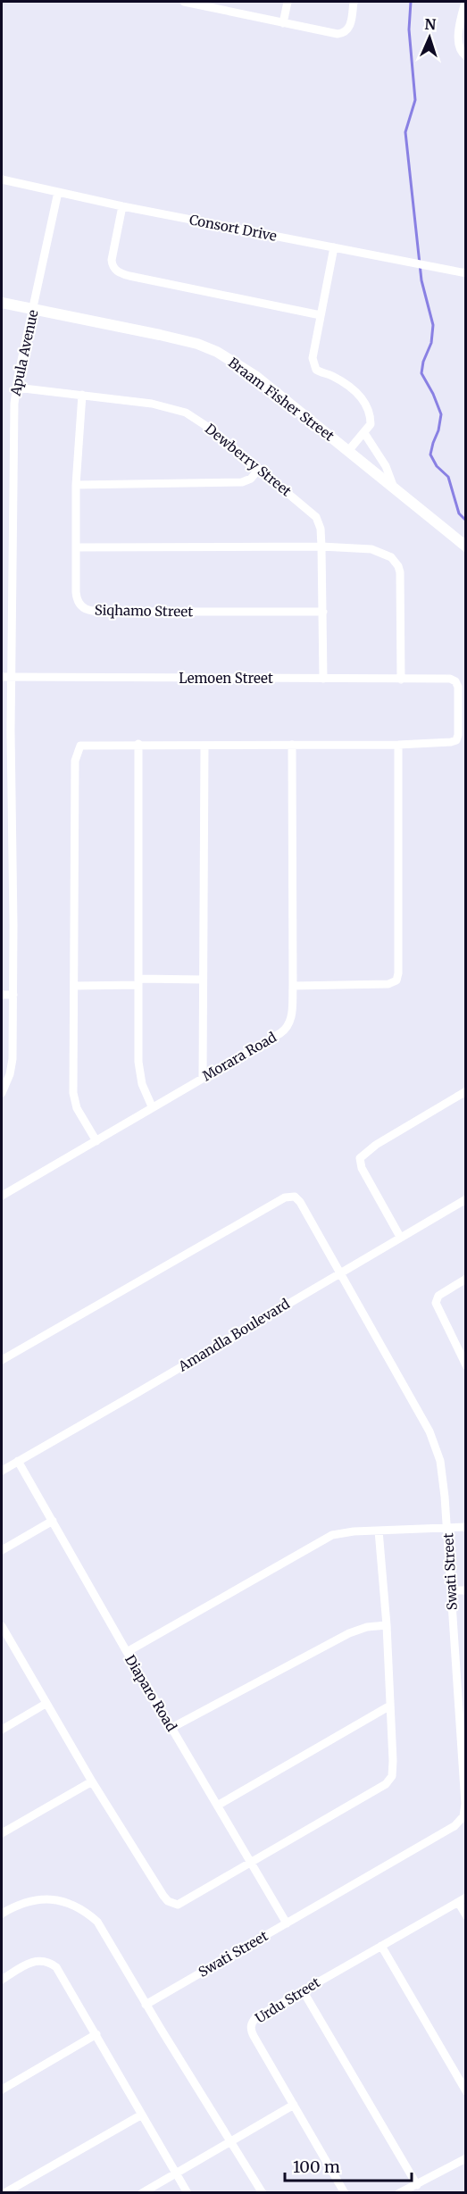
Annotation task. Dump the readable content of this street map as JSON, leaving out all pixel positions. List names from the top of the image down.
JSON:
{
  "streets": {
    "street": [
      "Consort Drive",
      "Apula Avenue",
      "Braam Fisher Street",
      "Dewberry Street",
      "Siqhamo Street",
      "Lemoen Street",
      "Morara Road",
      "Amandla Boulevard",
      "Swati Street",
      "Diaparo Road",
      "Urdu Street"
    ]
  },
  "crossings": [
    ["Consort Drive", "Apula Avenue"],
    ["Apula Avenue", "Braam Fisher Street"],
    ["Apula Avenue", "Dewberry Street"],
    ["Apula Avenue", "Lemoen Street"],
    ["Dewberry Street", "Siqhamo Street"],
    ["Dewberry Street", "Lemoen Street"],
    ["Amandla Boulevard", "Swati Street"],
    ["Amandla Boulevard", "Diaparo Road"],
    ["Swati Street", "Diaparo Road"]
  ],
  "scale_bar": "100 m",
  "north": "top"
}
